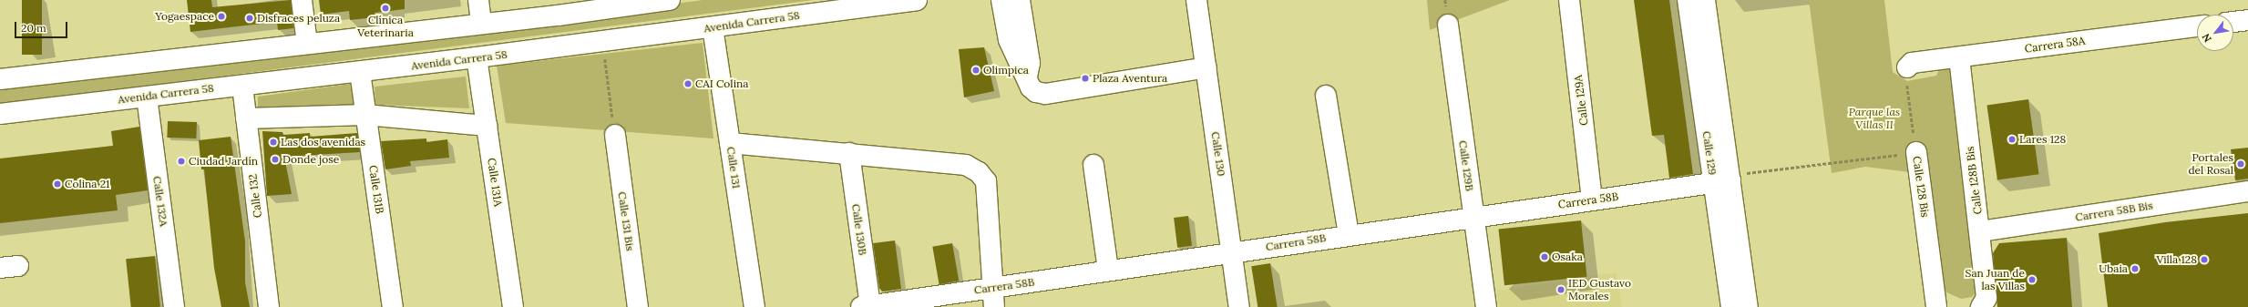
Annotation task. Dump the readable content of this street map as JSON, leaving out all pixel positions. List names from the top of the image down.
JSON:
{
  "streets": {
    "street": [
      "Avenida Carrera 58",
      "Carrera 58A",
      "Calle 129A",
      "Calle 129",
      "Calle 130",
      "Calle 129B",
      "Calle 131",
      "Calle 128B Bis",
      "Calle 131A",
      "Calle 128 Bis",
      "Calle 131B",
      "Calle 132",
      "Carrera 58B",
      "Calle 132A",
      "Carrera 58B Bis",
      "Calle 131 Bis",
      "Calle 130B"
    ]
  },
  "crossings": [
    ["Avenida Carrera 58", "Calle 131"],
    ["Avenida Carrera 58", "Calle 131A"],
    ["Avenida Carrera 58", "Calle 131B"],
    ["Avenida Carrera 58", "Calle 132"],
    ["Avenida Carrera 58", "Calle 132A"],
    ["Carrera 58A", "Calle 128B Bis"],
    ["Carrera 58A", "Calle 128 Bis"],
    ["Calle 129A", "Carrera 58B"],
    ["Calle 129", "Carrera 58B"],
    ["Calle 130", "Carrera 58B"],
    ["Calle 129B", "Carrera 58B"],
    ["Calle 128B Bis", "Carrera 58B Bis"],
    ["Carrera 58B", "Calle 130B"]
  ],
  "parks": ["Parque las Villas II"],
  "places": [
    "Clínica Veterinaria",
    "Yogaespace",
    "Disfraces peluza",
    "Olimpica",
    "Plaza Aventura",
    "CAI Colina",
    "Lares 128",
    "Las dos avenidas",
    "Donde jose",
    "Ciudad Jardín",
    "Portales del Rosal",
    "Colina 21",
    "Osaka",
    "Villa 128",
    "Ubaia",
    "San Juan de las Villas",
    "IED Gustavo Morales"
  ],
  "scale_bar": "20 m",
  "north": "bottom left"
}
